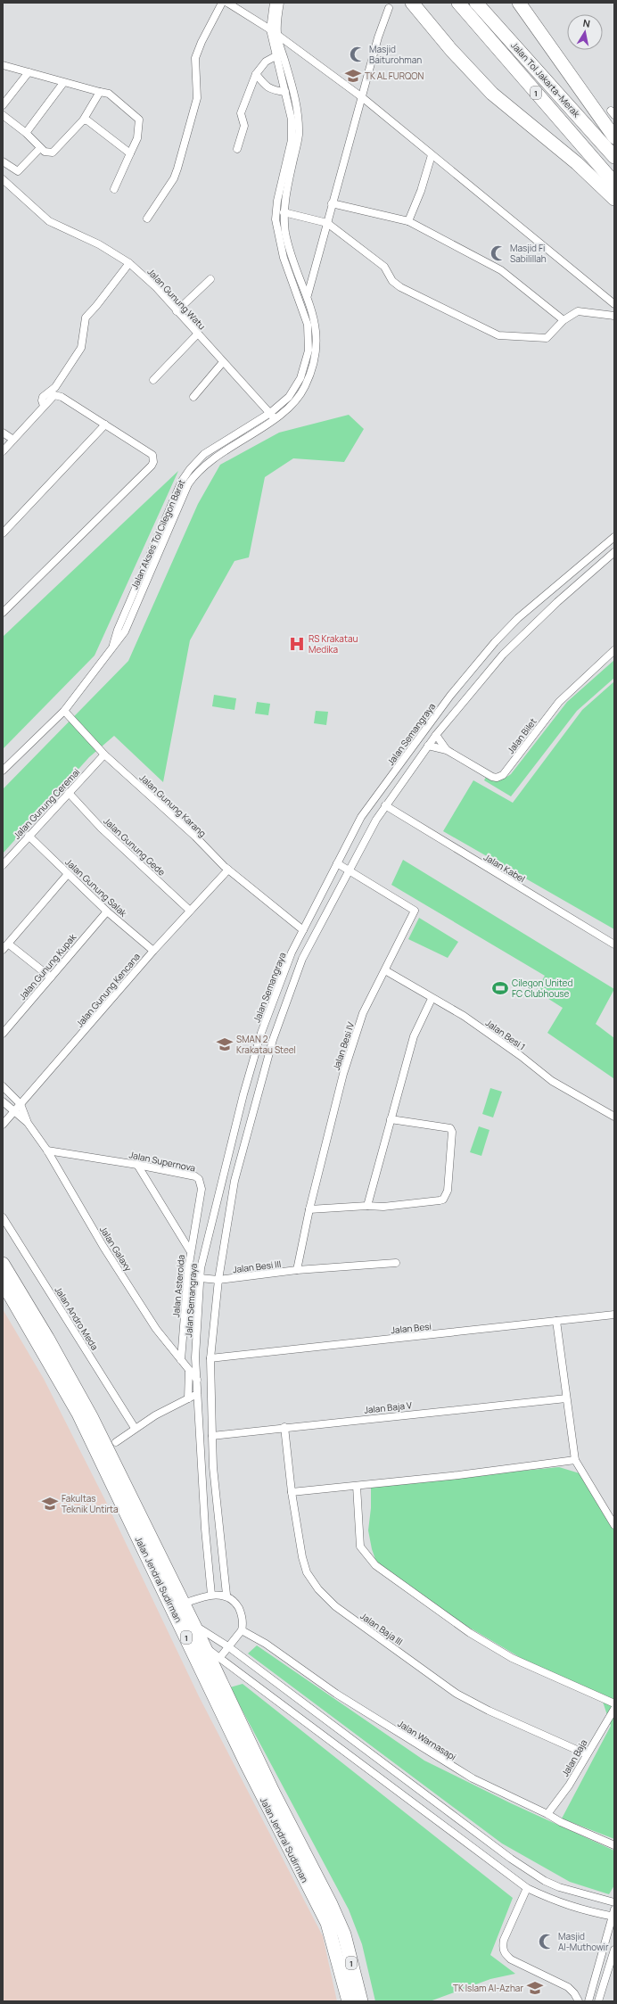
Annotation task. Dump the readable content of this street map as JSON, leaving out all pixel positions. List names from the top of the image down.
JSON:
{
  "streets": {
    "highway": ["Jalan Tol Jakarta–Merak", "1", "Jalan Jendral Sudirman"],
    "street": [
      "Jalan Gunung Watu",
      "Jalan Akses Tol Cilegon Barat",
      "Jalan Semangraya",
      "Jalan Bilet",
      "Jalan Gunung Ceremai",
      "Jalan Gunung Karang",
      "Jalan Gunung Gede",
      "Jalan Kabel",
      "Jalan Gunung Salak",
      "Jalan Gunung Kupak",
      "Jalan Gunung Kencana",
      "Jalan Besi 1",
      "Jalan Besi IV",
      "Jalan Supernova",
      "Jalan Galaxy",
      "Jalan Besi III",
      "Jalan Asteroida",
      "Jalan Andro Meda",
      "Jalan Besi",
      "Jalan Baja V",
      "Jalan Baja III",
      "Jalan Warnasapi",
      "Jalan Baja"
    ]
  },
  "crossings": [
    ["1", "Jalan Jendral Sudirman"],
    ["Jalan Gunung Watu", "Jalan Akses Tol Cilegon Barat"],
    ["Jalan Akses Tol Cilegon Barat", "Jalan Gunung Karang"],
    ["Jalan Semangraya", "Jalan Gunung Karang"],
    ["Jalan Semangraya", "Jalan Galaxy"],
    ["Jalan Semangraya", "Jalan Besi III"],
    ["Jalan Gunung Ceremai", "Jalan Gunung Karang"],
    ["Jalan Gunung Ceremai", "Jalan Gunung Gede"],
    ["Jalan Gunung Ceremai", "Jalan Gunung Salak"],
    ["Jalan Gunung Karang", "Jalan Gunung Kencana"],
    ["Jalan Gunung Gede", "Jalan Gunung Kencana"],
    ["Jalan Gunung Salak", "Jalan Gunung Kupak"],
    ["Jalan Gunung Salak", "Jalan Gunung Kencana"],
    ["Jalan Gunung Kencana", "Jalan Galaxy"],
    ["Jalan Besi 1", "Jalan Besi IV"],
    ["Jalan Besi IV", "Jalan Besi III"],
    ["Jalan Supernova", "Jalan Galaxy"],
    ["Jalan Supernova", "Jalan Asteroida"],
    ["Jalan Galaxy", "Jalan Asteroida"],
    ["Jalan Baja V", "Jalan Baja III"],
    ["Jalan Baja III", "Jalan Baja"],
    ["Jalan Warnasapi", "Jalan Baja"]
  ],
  "places": {
    "mosque": ["Masjid Baiturohman", "Masjid Fi Sabilillah", "Masjid Al-Muthowir"],
    "school or university": [
      "TK AL FURQON",
      "SMAN 2 Krakatau Steel",
      "Fakultas Teknik Untirta",
      "TK Islam Al-Azhar"
    ],
    "hospital": ["RS Krakatau Medika"],
    "sports": ["Cilegon United FC Clubhouse"]
  },
  "north": "top"
}
